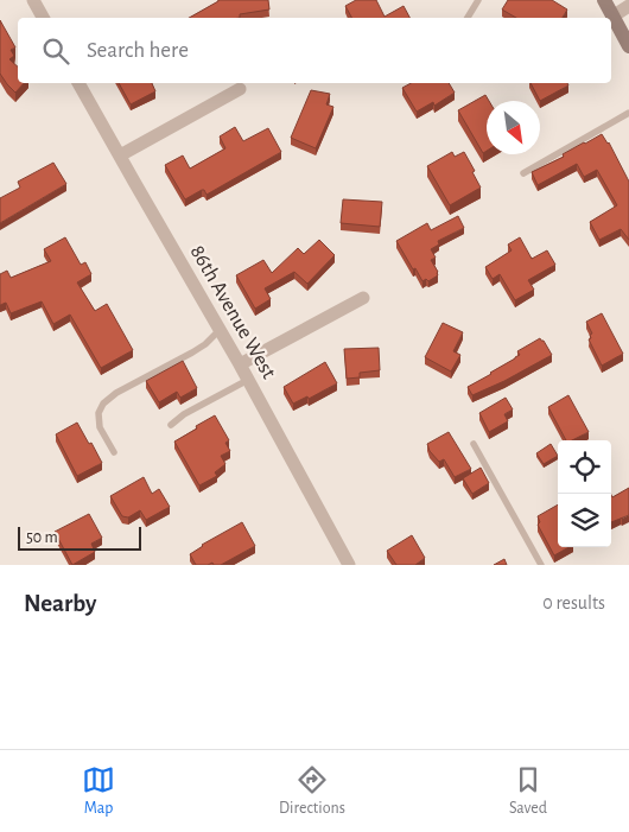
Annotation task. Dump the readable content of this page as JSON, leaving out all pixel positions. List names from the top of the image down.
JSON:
{
  "streets": {
    "street": ["86th Avenue West"]
  },
  "scale_bar": "50 m",
  "north": "bottom right",
  "page": {
    "search": "Search here",
    "scale": "50 m",
    "heading": ["Nearby", "0 results"],
    "nav": ["Map", "Directions", "Saved"]
  }
}
